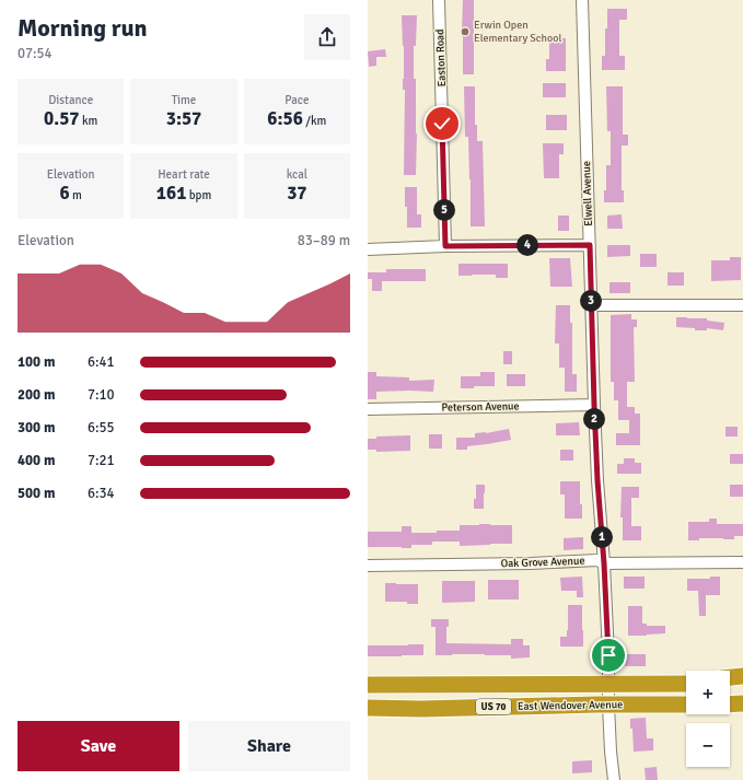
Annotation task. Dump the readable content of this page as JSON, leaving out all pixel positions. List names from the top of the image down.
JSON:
{
  "streets": {
    "highway": ["East Wendover Avenue", "US 70"],
    "street": [
      "Easton Road",
      "Elwell Avenue",
      "Peterson Avenue",
      "Oak Grove Avenue"
    ]
  },
  "crossings": [
    ["Elwell Avenue", "Peterson Avenue"],
    ["Elwell Avenue", "Oak Grove Avenue"],
    ["Elwell Avenue", "East Wendover Avenue"]
  ],
  "places": ["Erwin Open Elementary School"],
  "page": {
    "heading": ["Morning run", "07:54"],
    "stats": [
      ["Distance", "0.57 km"],
      ["Time", "3:57"],
      ["Pace", "6:56 /km"],
      ["Elevation", "6 m"],
      ["Heart rate", "161 bpm"],
      ["kcal", "37"]
    ],
    "pins": [
      "5",
      "4",
      "3",
      "2",
      "1"
    ],
    "chart": ["Elevation", "83–89 m"],
    "list": [
      {
        "name": "100 m",
        "note": "6:41"
      },
      {
        "name": "200 m",
        "note": "7:10"
      },
      {
        "name": "300 m",
        "note": "6:55"
      },
      {
        "name": "400 m",
        "note": "7:21"
      },
      {
        "name": "500 m",
        "note": "6:34"
      }
    ],
    "map_buttons": ["+", "−"],
    "buttons": ["Save", "Share"]
  }
}
